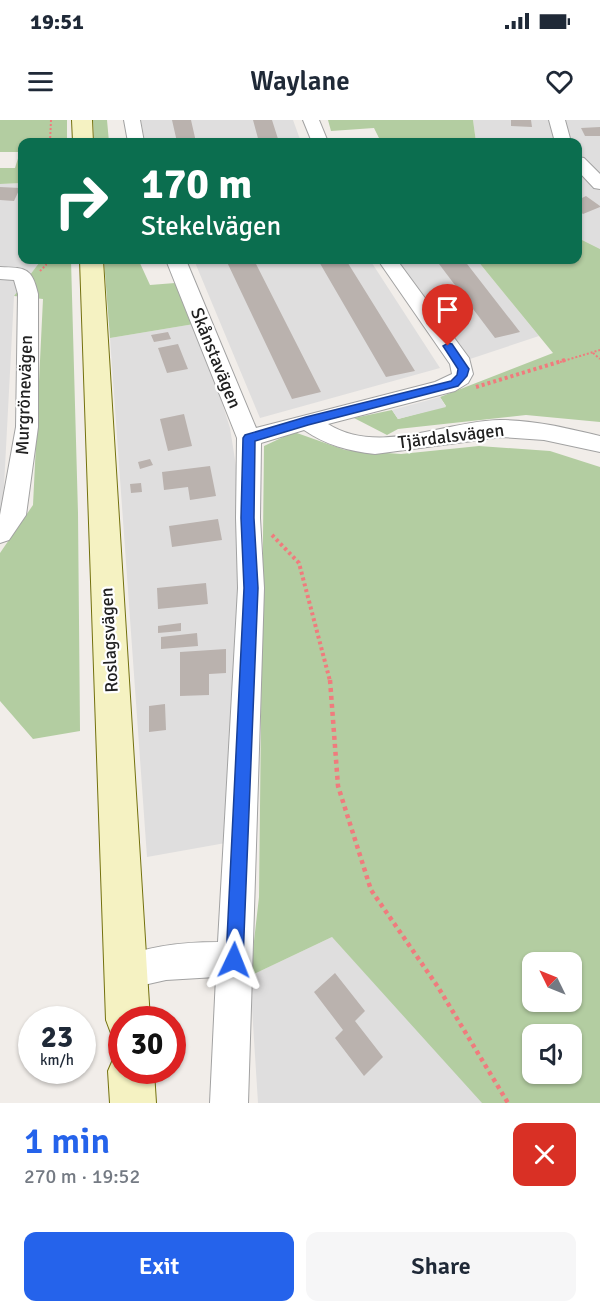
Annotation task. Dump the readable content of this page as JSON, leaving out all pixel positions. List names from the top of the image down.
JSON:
{
  "streets": {
    "main road": ["Roslagsvägen"],
    "street": ["Skånstavägen", "Murgrönevägen", "Tjärdalsvägen"]
  },
  "north": "top left",
  "page": {
    "status": "19:51",
    "header": "Waylane",
    "turn": ["170 m", "Stekelvägen"],
    "speed": "23 km/h",
    "limit": "30",
    "heading": ["1 min", "270 m · 19:52"],
    "buttons": ["Exit", "Share"]
  }
}
